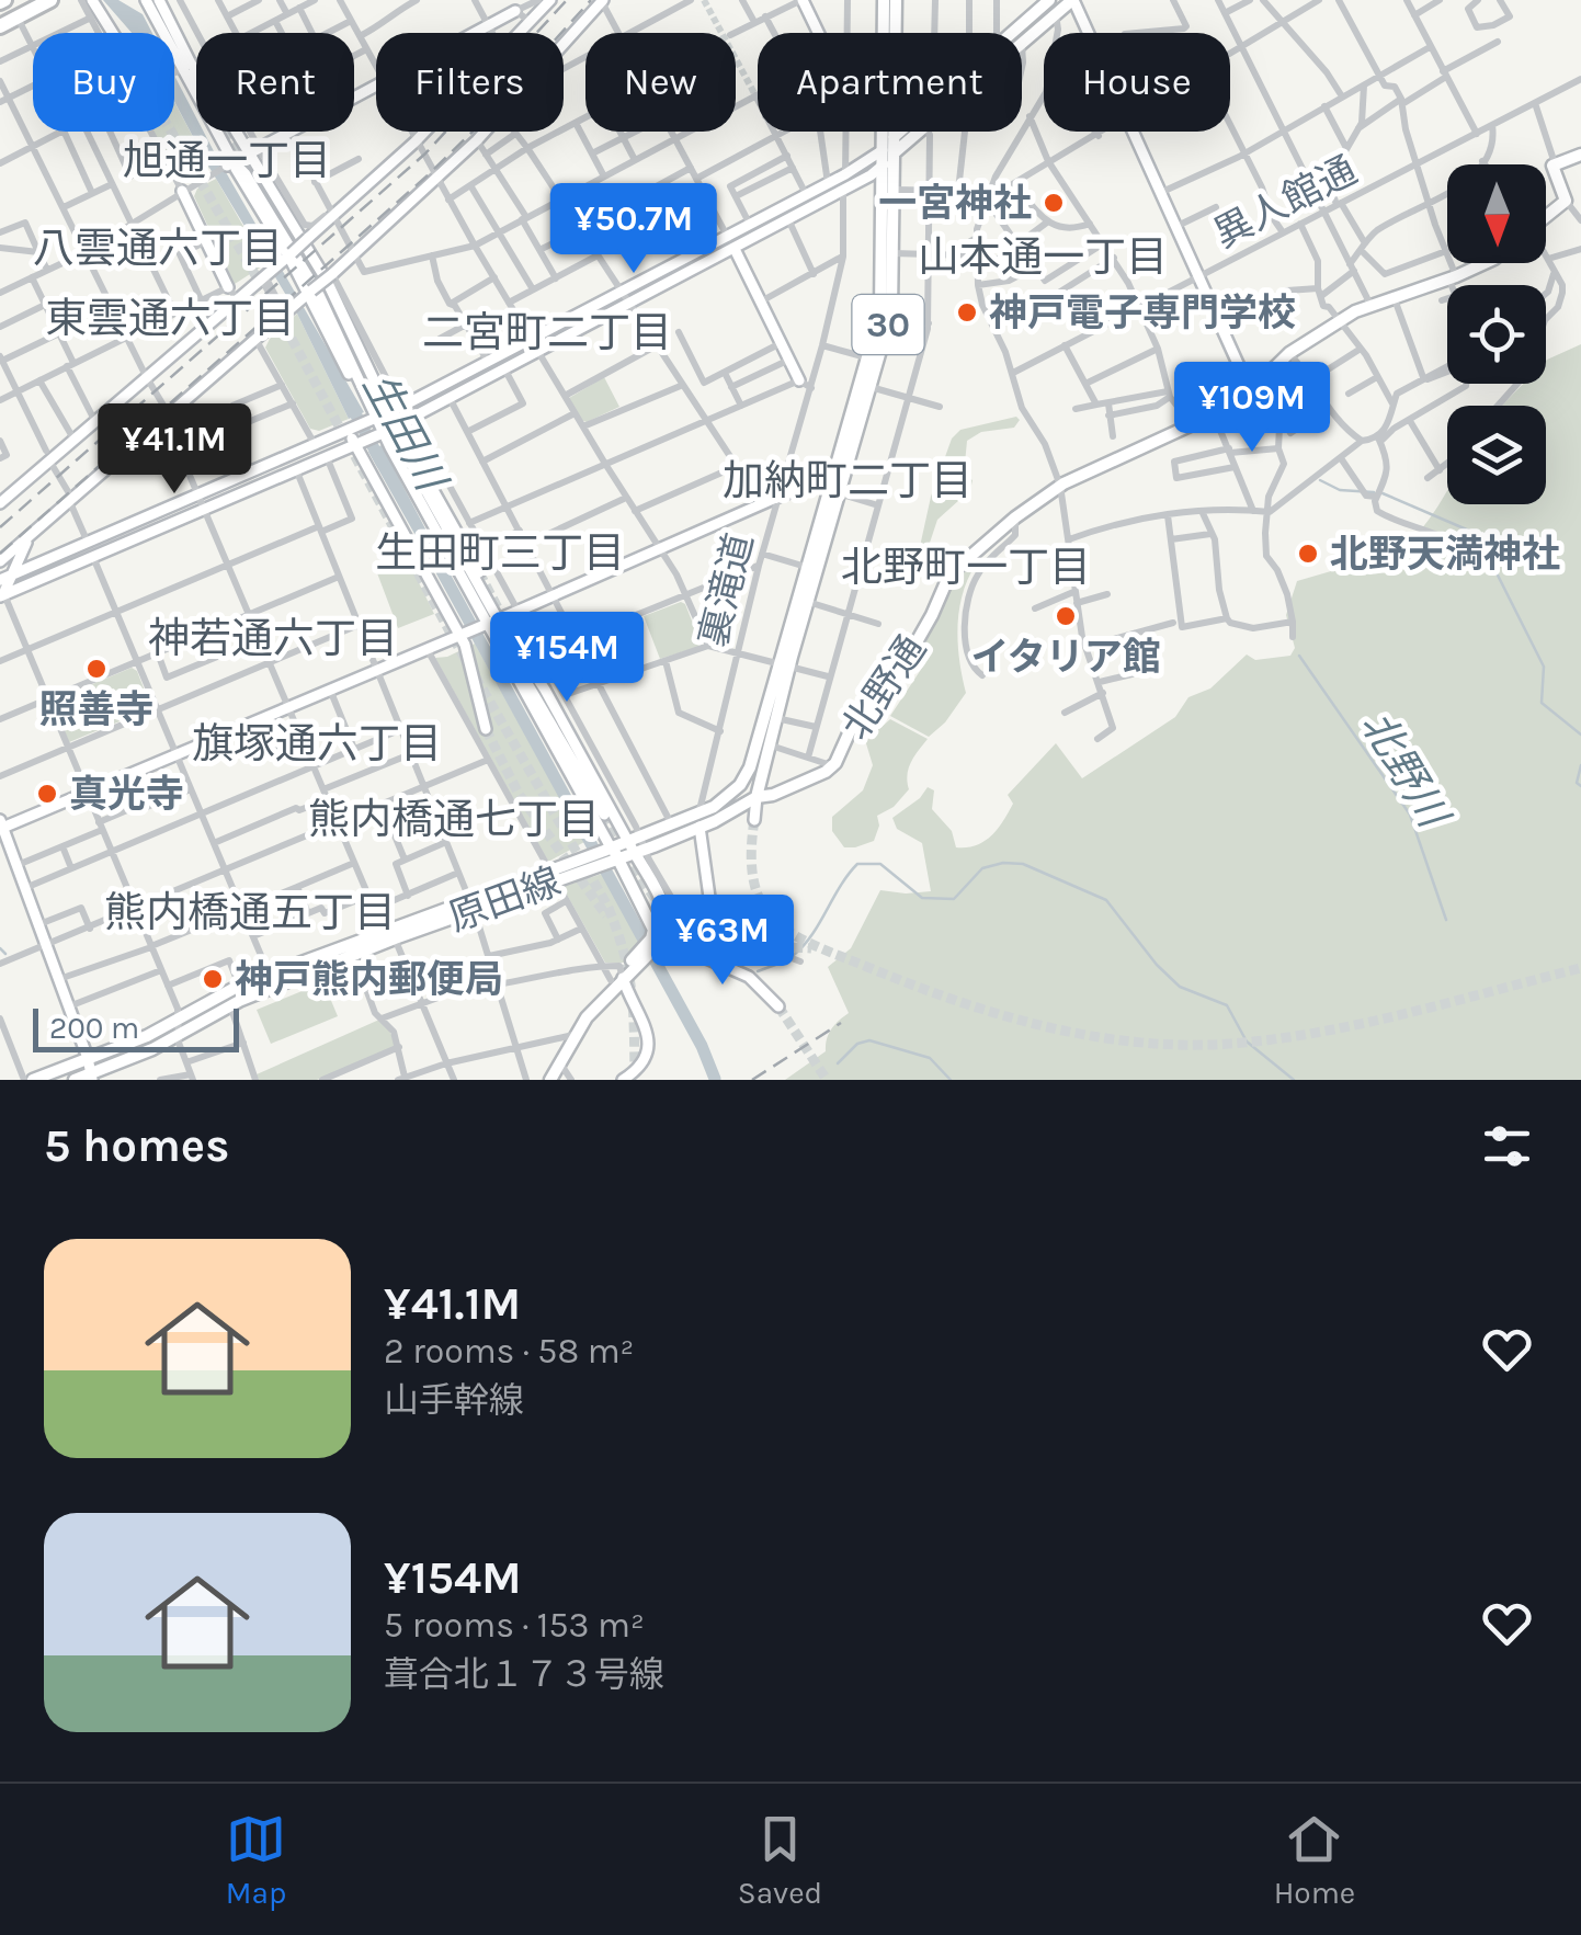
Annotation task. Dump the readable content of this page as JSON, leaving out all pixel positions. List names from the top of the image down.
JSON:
{
  "streets": {
    "main road": ["30", "北野通", "原田線"],
    "street": ["異人館通", "裏滝道"]
  },
  "crossings": [
    ["30", "北野通"],
    ["裏滝道", "北野通"],
    ["裏滝道", "原田線"],
    ["北野通", "原田線"]
  ],
  "districts": [
    "旭通一丁目",
    "八雲通六丁目",
    "山本通一丁目",
    "東雲通六丁目",
    "二宮町二丁目",
    "加納町二丁目",
    "生田町三丁目",
    "北野町一丁目",
    "神若通六丁目",
    "旗塚通六丁目",
    "熊内橋通七丁目",
    "熊内橋通五丁目"
  ],
  "water": ["生田川", "北野川"],
  "places": [
    "一宮神社",
    "神戸電子専門学校",
    "北野天満神社",
    "イタリア館",
    "照善寺",
    "真光寺",
    "神戸熊内郵便局"
  ],
  "scale_bar": "200 m",
  "north": "bottom",
  "page": {
    "chip": [
      "Buy",
      "Rent",
      "Filters",
      "New",
      "Apartment",
      "House"
    ],
    "price": [
      "¥50.7M",
      "¥109M",
      "¥41.1M",
      "¥154M",
      "¥63M"
    ],
    "scale": "200 m",
    "heading": "5 homes",
    "list": [
      {
        "name": "¥41.1M",
        "note": "2 rooms · 58 m² · 山手幹線"
      },
      {
        "name": "¥154M",
        "note": "5 rooms · 153 m² · 葺合北１７３号線"
      }
    ],
    "tabs": ["Map", "Saved", "Home"]
  }
}
